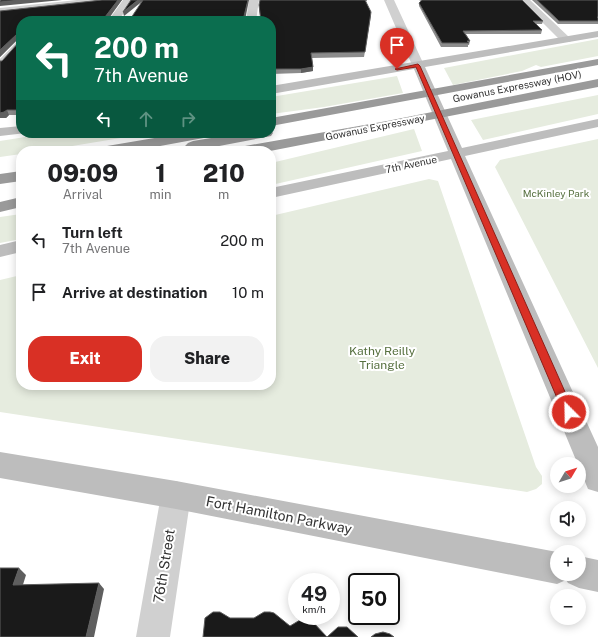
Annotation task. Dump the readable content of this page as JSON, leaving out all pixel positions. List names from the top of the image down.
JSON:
{
  "streets": {
    "highway": ["Gowanus Expressway (HOV)", "Gowanus Expressway"],
    "main road": ["7th Avenue", "Fort Hamilton Parkway"],
    "street": ["76th Street"]
  },
  "crossings": [
    ["Fort Hamilton Parkway", "76th Street"]
  ],
  "parks": ["McKinley Park", "Kathy Reilly Triangle"],
  "north": "top right",
  "page": {
    "turn": ["200 m", "7th Avenue"],
    "eta": [
      "09:09",
      "Arrival",
      "1",
      "min",
      "210",
      "m"
    ],
    "list": [
      {
        "name": "Turn left",
        "note": "7th Avenue",
        "value": "200 m"
      },
      {
        "name": "Arrive at destination",
        "value": "10 m"
      }
    ],
    "buttons": ["Exit", "Share"],
    "map_buttons": ["+", "−"],
    "speed": "49 km/h",
    "limit": "50"
  }
}
